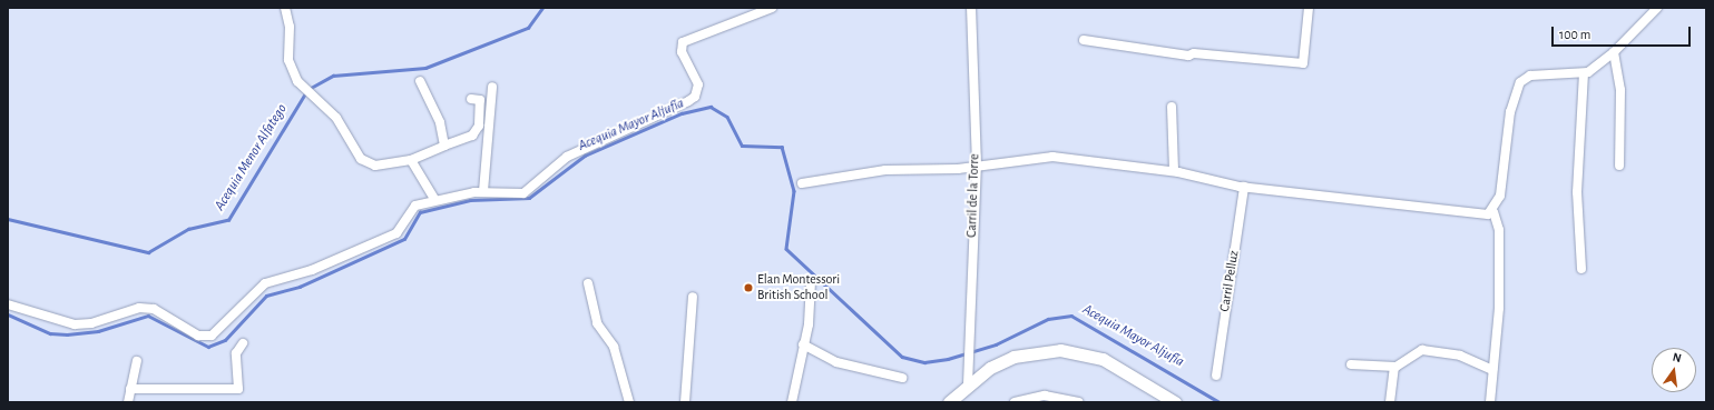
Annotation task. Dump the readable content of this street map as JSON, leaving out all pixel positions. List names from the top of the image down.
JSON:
{
  "streets": {
    "street": ["Carril de la Torre", "Carril Pelluz"]
  },
  "water": ["Acequia Mayor Aljufía", "Acequia Menor Alfatego"],
  "places": ["Elan Montessori British School"],
  "scale_bar": "100 m",
  "north": "top"
}
